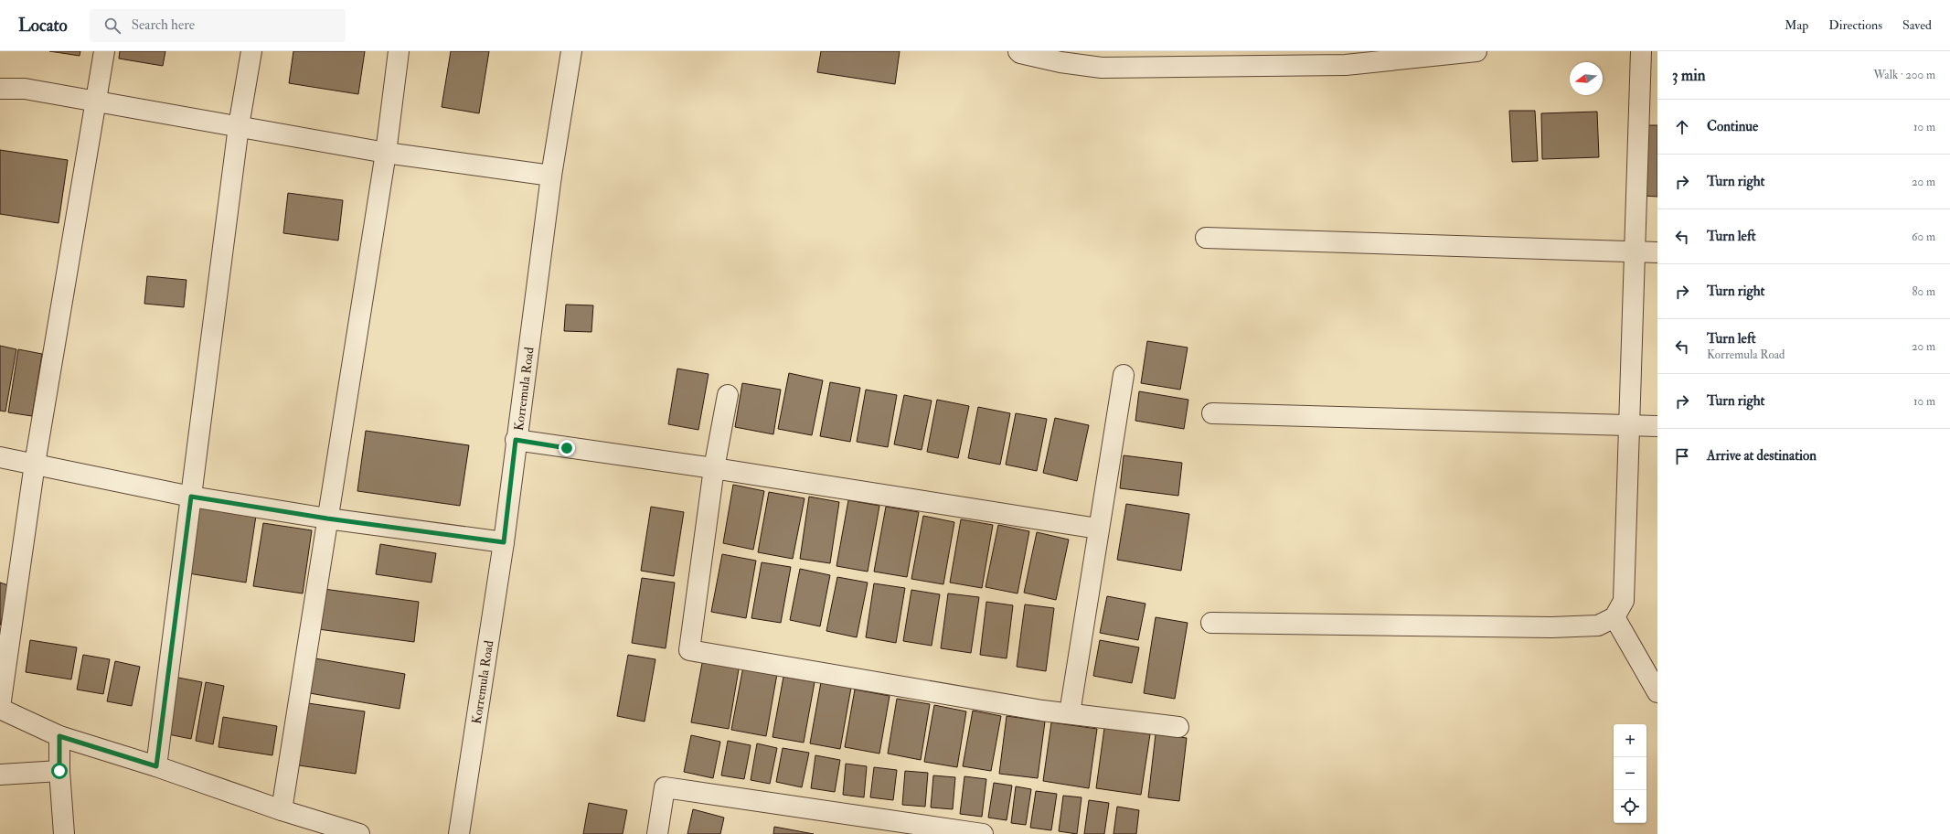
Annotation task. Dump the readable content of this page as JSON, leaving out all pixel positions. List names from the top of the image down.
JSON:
{
  "streets": {
    "street": ["Korremula Road"]
  },
  "north": "left",
  "page": {
    "header": "Locato",
    "search": "Search here",
    "nav": ["Map", "Directions", "Saved"],
    "heading": ["3 min", "Walk · 200 m"],
    "list": [
      ["Continue", "10 m"],
      ["Turn right", "20 m"],
      ["Turn left", "60 m"],
      ["Turn right", "80 m"],
      ["Turn left", "Korremula Road", "20 m"],
      ["Turn right", "10 m"],
      "Arrive at destination"
    ],
    "map_buttons": ["+", "−"]
  }
}
